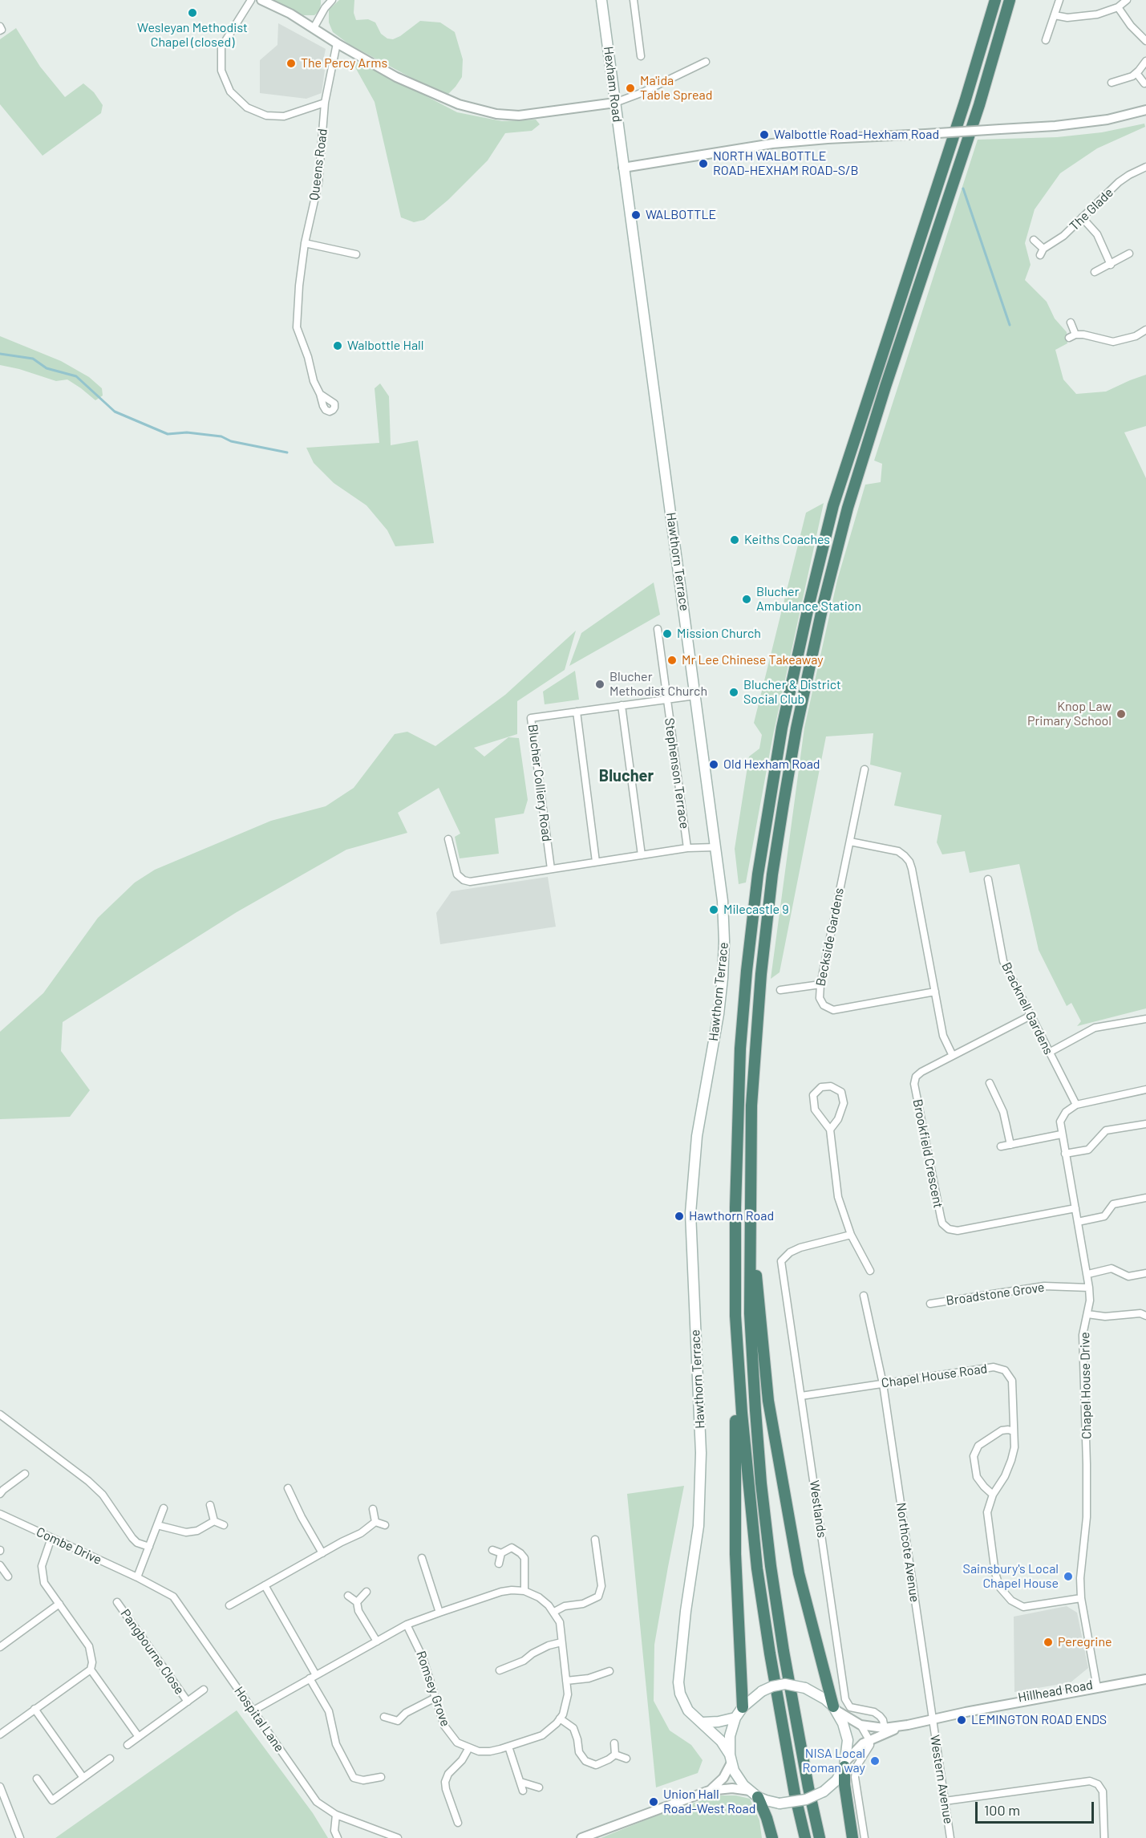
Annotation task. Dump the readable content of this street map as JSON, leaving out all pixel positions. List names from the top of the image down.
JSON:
{
  "streets": {
    "main road": ["Hexham Road", "Hawthorn Terrace"],
    "street": [
      "Queens Road",
      "The Glade",
      "Stephenson Terrace",
      "Blucher Colliery Road",
      "Beckside Gardens",
      "Bracknell Gardens",
      "Brookfield Crescent",
      "Broadstone Grove",
      "Chapel House Road",
      "Chapel House Drive",
      "Westlands",
      "Combe Drive",
      "Northcote Avenue",
      "Pangbourne Close",
      "Romsey Grove",
      "Hillhead Road",
      "Hospital Lane",
      "Western Avenue"
    ]
  },
  "crossings": [
    ["Hexham Road", "Hawthorn Terrace"],
    ["Hawthorn Terrace", "Blucher Colliery Road"],
    ["Hawthorn Terrace", "Hillhead Road"],
    ["Stephenson Terrace", "Blucher Colliery Road"],
    ["Bracknell Gardens", "Brookfield Crescent"],
    ["Bracknell Gardens", "Chapel House Drive"],
    ["Brookfield Crescent", "Chapel House Drive"],
    ["Broadstone Grove", "Chapel House Drive"],
    ["Chapel House Road", "Chapel House Drive"],
    ["Chapel House Road", "Westlands"],
    ["Chapel House Road", "Northcote Avenue"],
    ["Chapel House Drive", "Hillhead Road"],
    ["Westlands", "Hillhead Road"],
    ["Combe Drive", "Hospital Lane"],
    ["Northcote Avenue", "Hillhead Road"],
    ["Northcote Avenue", "Western Avenue"],
    ["Hillhead Road", "Western Avenue"]
  ],
  "districts": ["Blucher"],
  "places": [
    "Wesleyan Methodist Chapel (closed)",
    "The Percy Arms",
    "Ma'ida Table Spread",
    "Walbottle Road-Hexham Road",
    "NORTH WALBOTTLE ROAD-HEXHAM ROAD-S/B",
    "WALBOTTLE",
    "Walbottle Hall",
    "Keiths Coaches",
    "Blucher Ambulance Station",
    "Mission Church",
    "Mr Lee Chinese Takeaway",
    "Blucher Methodist Church",
    "Blucher & District Social Club",
    "Knop Law Primary School",
    "Old Hexham Road",
    "Milecastle 9",
    "Hawthorn Road",
    "Sainsbury's Local Chapel House",
    "Peregrine",
    "LEMINGTON ROAD ENDS",
    "NISA Local Roman way",
    "Union Hall Road-West Road"
  ],
  "scale_bar": "100 m"
}
